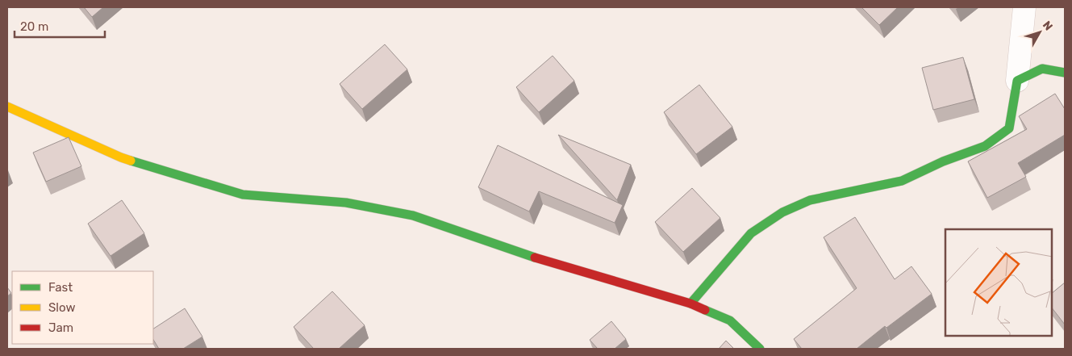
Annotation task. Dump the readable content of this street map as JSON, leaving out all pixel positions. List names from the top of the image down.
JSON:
{
  "legend": ["Fast", "Slow", "Jam"],
  "scale_bar": "20 m",
  "north": "top right"
}
